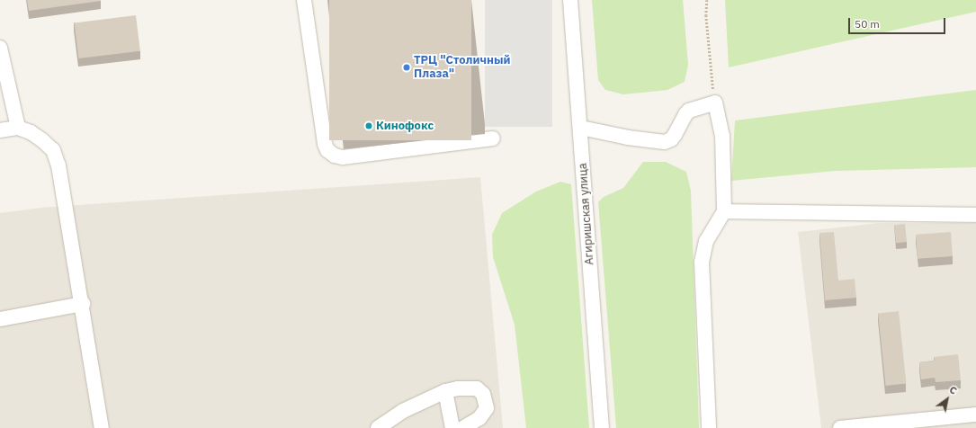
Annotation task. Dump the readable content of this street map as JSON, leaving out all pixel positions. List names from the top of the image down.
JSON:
{
  "streets": {
    "street": ["Агиришская улица"]
  },
  "places": ["ТРЦ \"Столичный Плаза\"", "Кинофокс"],
  "scale_bar": "50 m",
  "north": "top right"
}
